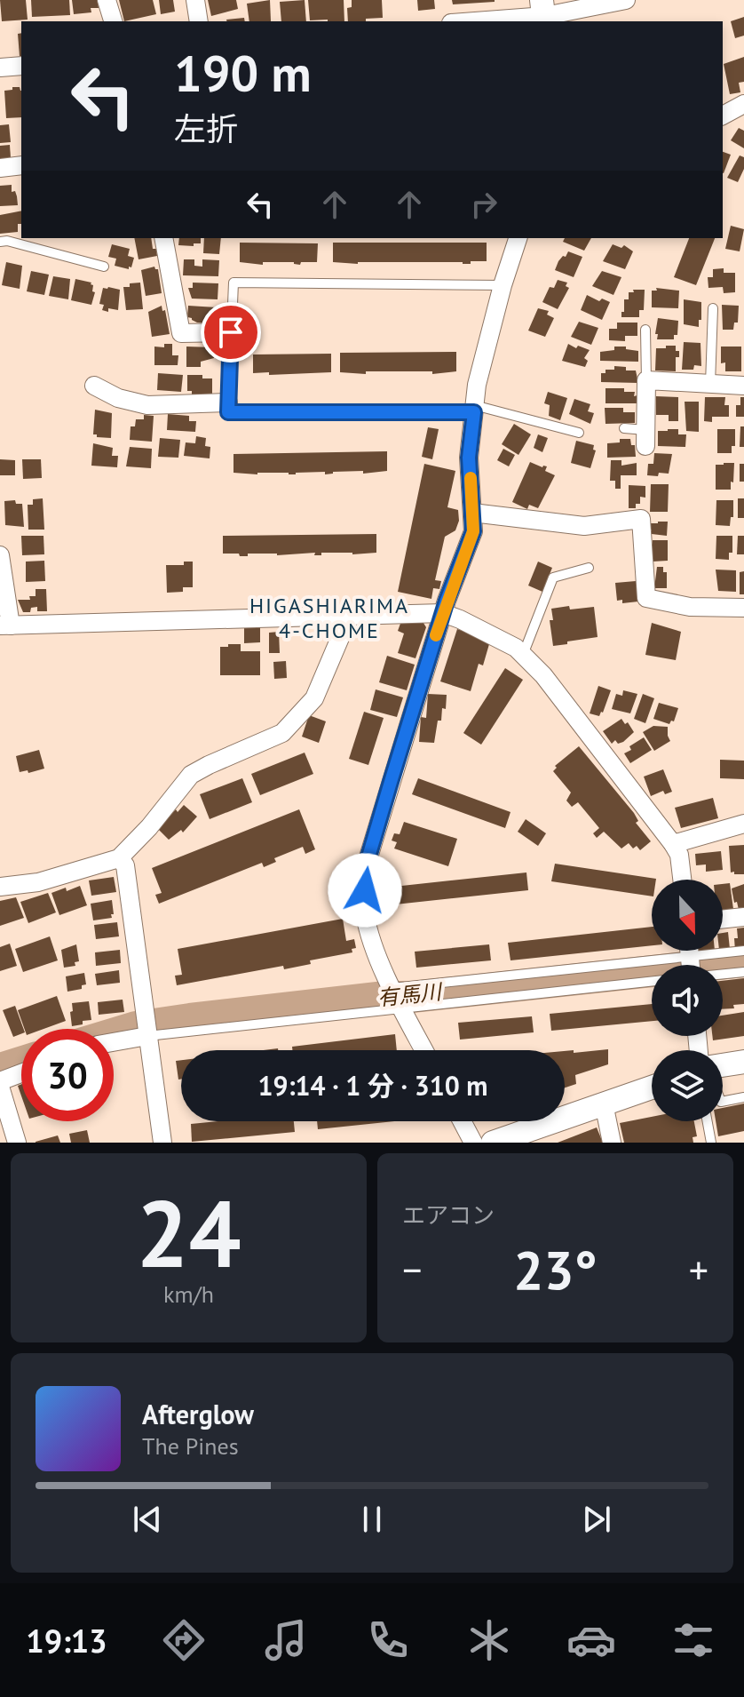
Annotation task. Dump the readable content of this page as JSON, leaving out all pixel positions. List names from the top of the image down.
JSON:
{
  "districts": ["HIGASHIARIMA 4-CHOME"],
  "water": ["有馬川"],
  "north": "bottom",
  "page": {
    "turn": ["190 m", "左折"],
    "limit": "30",
    "trip": "19:14 · 1 分 · 310 m",
    "tile": [
      ["24", "km/h"],
      "エアコン"
    ],
    "heat": ["−", "23°", "+"],
    "song": ["Afterglow", "The Pines"],
    "tabs": "19:13"
  }
}
